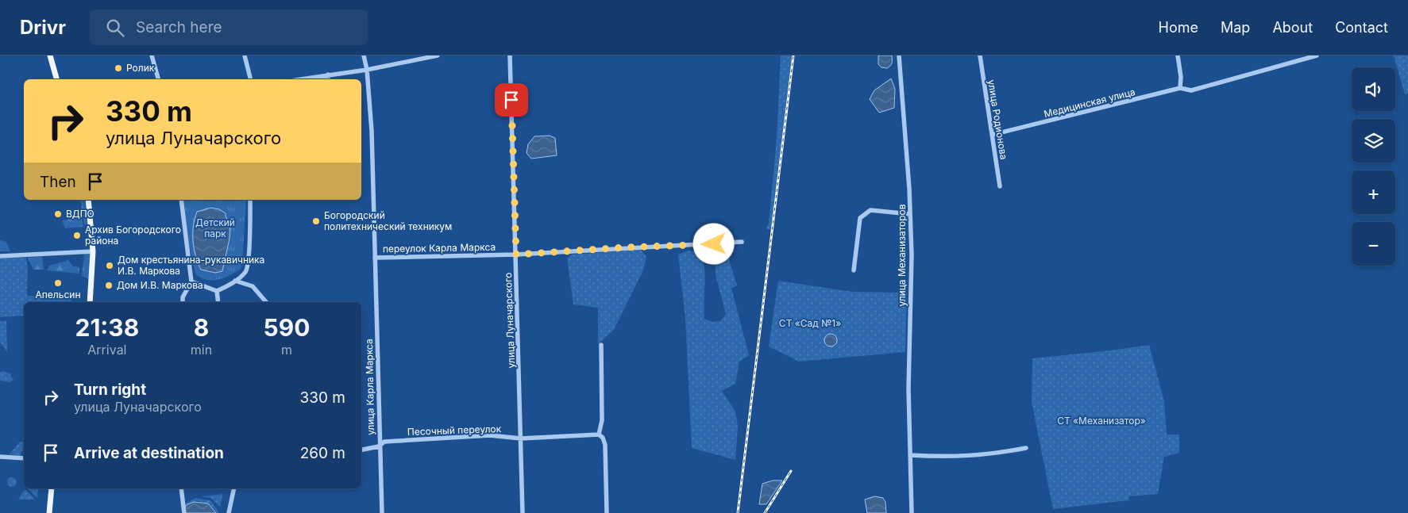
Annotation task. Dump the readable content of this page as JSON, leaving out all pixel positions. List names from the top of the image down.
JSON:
{
  "streets": {
    "street": [
      "Медицинская улица",
      "улица Родионова",
      "переулок Карла Маркса",
      "улица Механизаторов",
      "улица Луначарского",
      "улица Карла Маркса",
      "Песочный переулок"
    ]
  },
  "crossings": [
    ["Медицинская улица", "улица Родионова"],
    ["переулок Карла Маркса", "улица Луначарского"],
    ["переулок Карла Маркса", "улица Карла Маркса"],
    ["улица Луначарского", "Песочный переулок"],
    ["улица Карла Маркса", "Песочный переулок"]
  ],
  "parks": ["Детский парк", "СТ «Сад №1»", "СТ «Механизатор»"],
  "places": [
    "Ролик",
    "ВДПО",
    "Богородский политехнический техникум",
    "Архив Богородского района",
    "Дом крестьянина-рукавичника И.В. Маркова",
    "Апельсин",
    "Дом И.В. Маркова"
  ],
  "page": {
    "header": "Drivr",
    "search": "Search here",
    "nav": [
      "Home",
      "Map",
      "About",
      "Contact"
    ],
    "map_buttons": ["+", "−"],
    "turn": ["330 m", "улица Луначарского"],
    "then": "Then",
    "eta": [
      "21:38",
      "Arrival",
      "8",
      "min",
      "590",
      "m"
    ],
    "list": [
      {
        "name": "Turn right",
        "note": "улица Луначарского",
        "value": "330 m"
      },
      {
        "name": "Arrive at destination",
        "value": "260 m"
      }
    ]
  }
}
